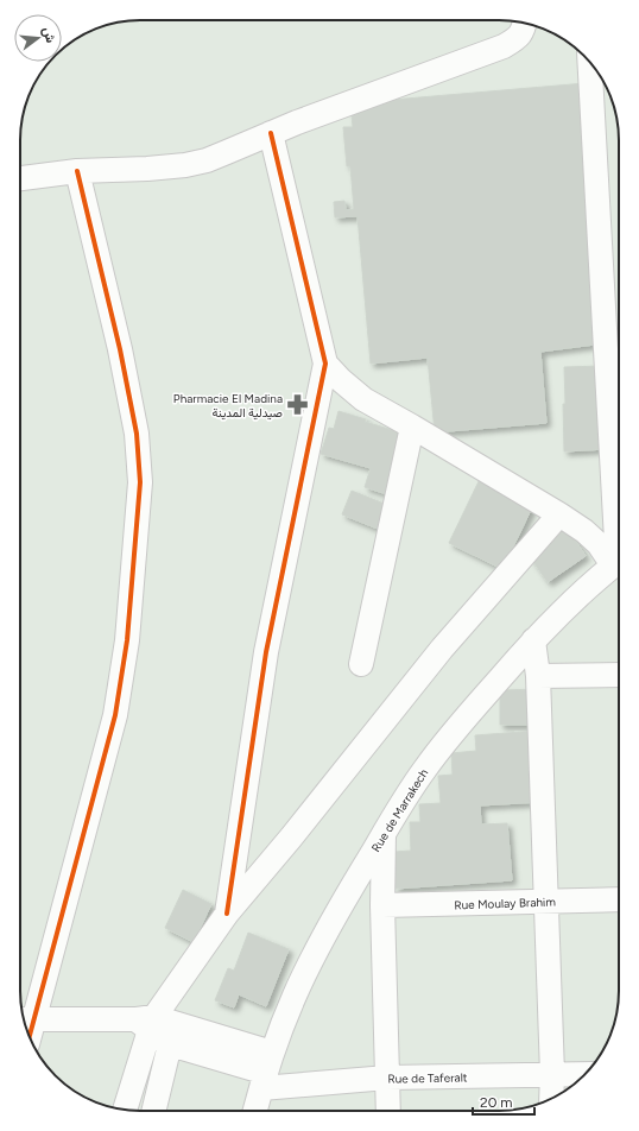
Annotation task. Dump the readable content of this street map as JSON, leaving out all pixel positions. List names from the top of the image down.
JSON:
{
  "streets": {
    "street": ["Rue de Marrakech", "Rue Moulay Brahim", "Rue de Taferalt"]
  },
  "crossings": [
    ["Rue de Marrakech", "Rue de Taferalt"]
  ],
  "places": {
    "pharmacy": ["Pharmacie El Madina صيدلية المدينة"]
  },
  "scale_bar": "20 m",
  "north": "right"
}
